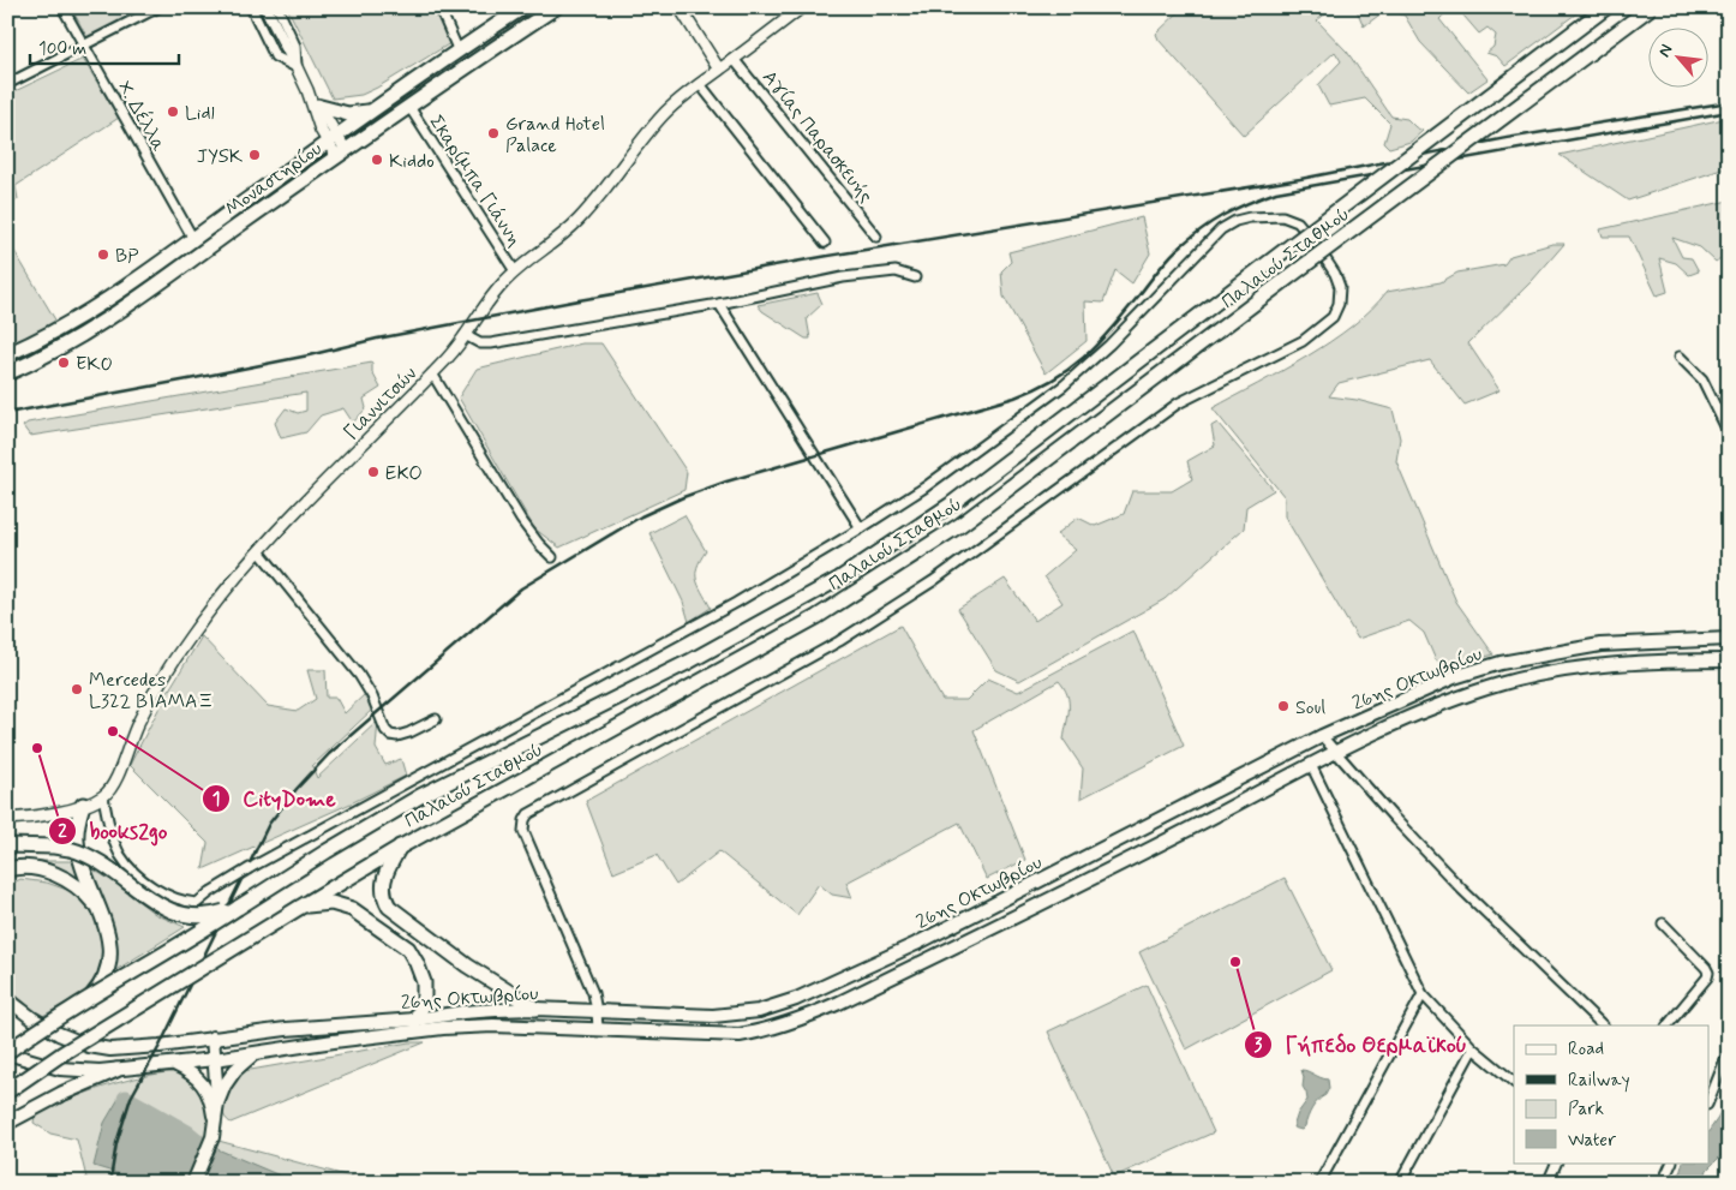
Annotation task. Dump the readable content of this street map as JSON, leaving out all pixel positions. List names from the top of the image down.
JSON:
{
  "streets": {
    "main road": ["Μοναστηρίου", "Παλαιού Σταθμού", "26ης Οκτωβρίου"],
    "street": [
      "Χ. Δέλλα",
      "Αγίας Παρασκευής",
      "Σκαρίμπα Γιάννη",
      "Γιαννιτσών"
    ]
  },
  "crossings": [
    ["Χ. Δέλλα", "Μοναστηρίου"],
    ["Αγίας Παρασκευής", "Γιαννιτσών"],
    ["Μοναστηρίου", "Σκαρίμπα Γιάννη"],
    ["Σκαρίμπα Γιάννη", "Γιαννιτσών"]
  ],
  "places": [
    "Lidl",
    "Grand Hotel Palace",
    "JYSK",
    "Kiddo",
    "BP",
    "EKO",
    "ΕΚΟ",
    "Mercedes L322 ΒΙΑΜΑΞ",
    "Soul",
    "CityDome",
    "books2go",
    "Γήπεδο Θερμαϊκού"
  ],
  "legend": [
    "Road",
    "Railway",
    "Park",
    "Water"
  ],
  "scale_bar": "100 m",
  "north": "top left"
}
